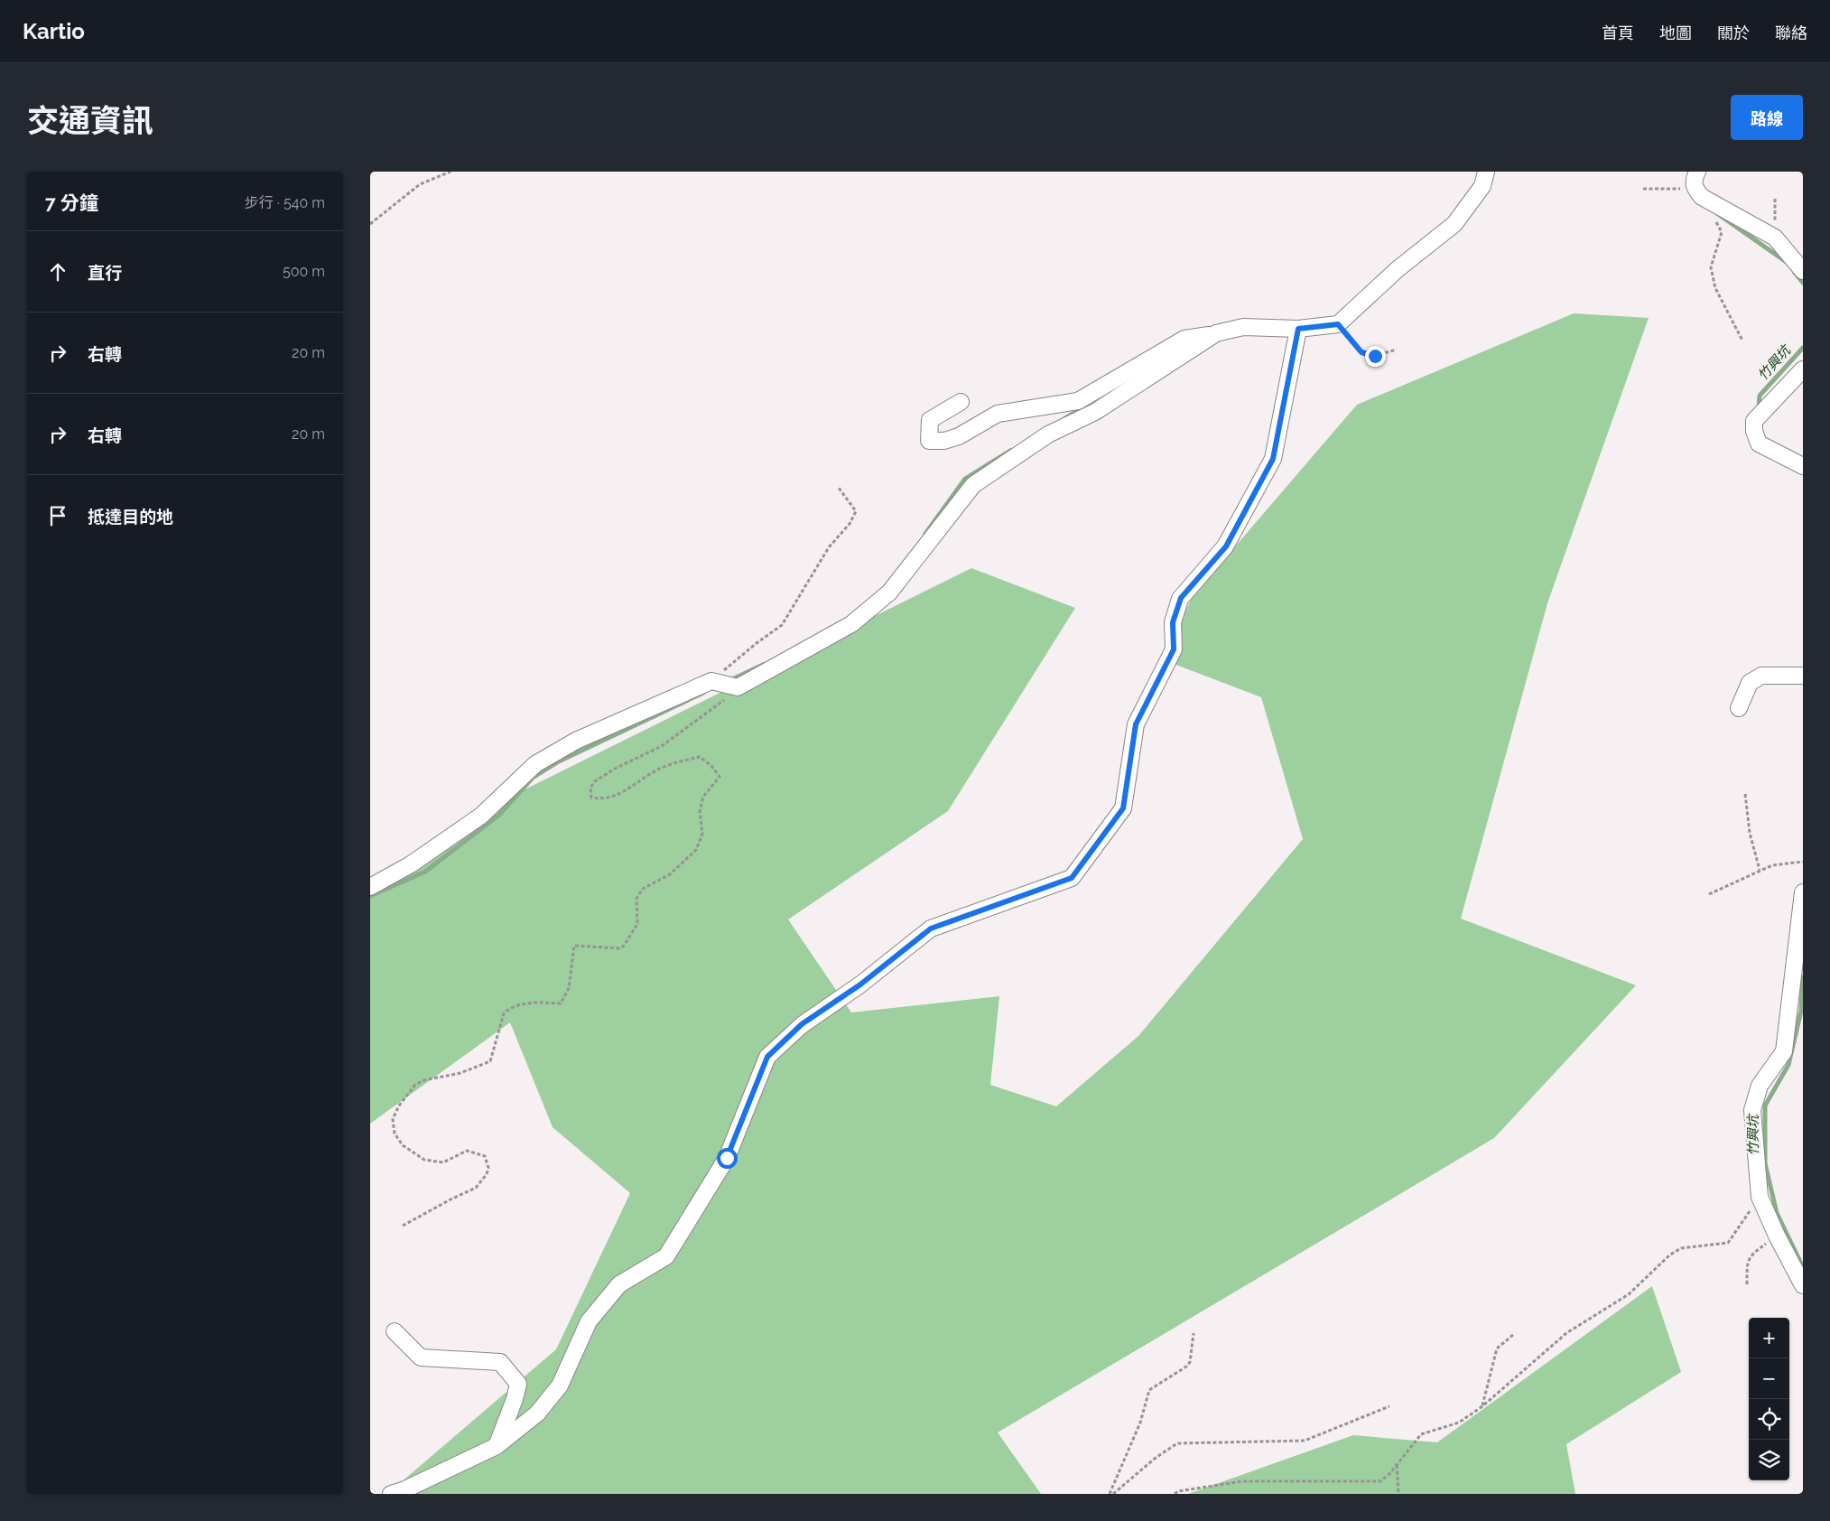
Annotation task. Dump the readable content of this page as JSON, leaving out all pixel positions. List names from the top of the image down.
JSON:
{
  "water": ["竹興坑"],
  "page": {
    "header": "Kartio",
    "nav": [
      "首頁",
      "地圖",
      "關於",
      "聯絡"
    ],
    "title": "交通資訊",
    "buttons": "路線",
    "heading": ["7 分鐘", "步行 · 540 m"],
    "list": [
      ["直行", "500 m"],
      ["右轉", "20 m"],
      ["右轉", "20 m"],
      "抵達目的地"
    ],
    "map_buttons": ["+", "−"]
  }
}
